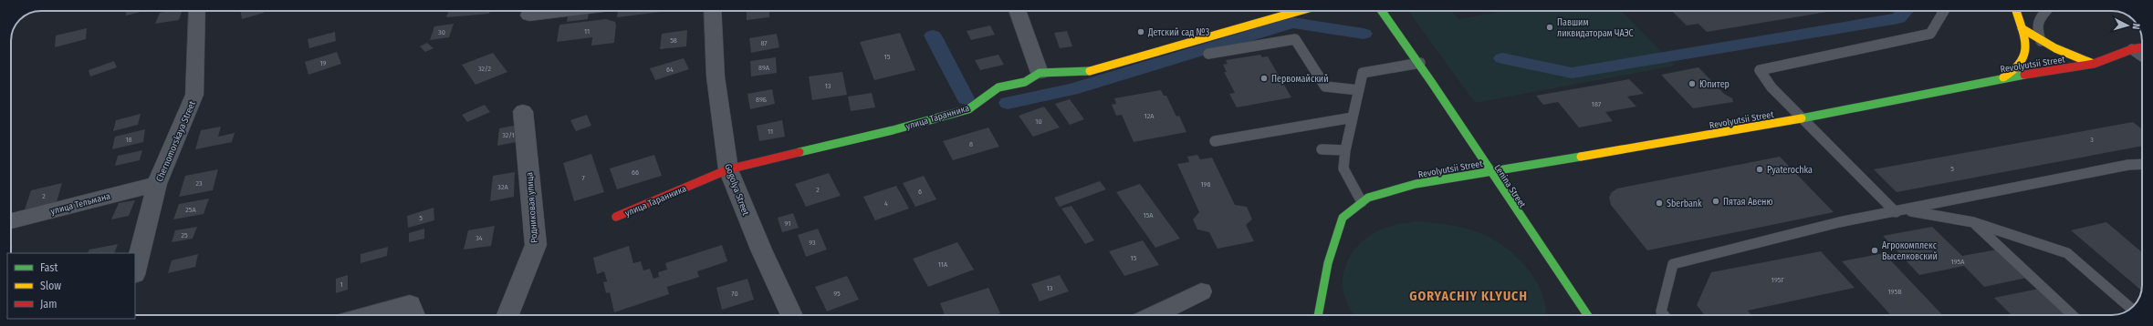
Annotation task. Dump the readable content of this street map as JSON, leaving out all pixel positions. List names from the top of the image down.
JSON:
{
  "streets": {
    "street": [
      "Revolyutsii Street",
      "улица Таранника",
      "Chernomorskaya Street",
      "Lenina Street",
      "Gogolya Street",
      "улица Тельмана",
      "Родниковая улица"
    ]
  },
  "crossings": [
    ["Revolyutsii Street", "Lenina Street"],
    ["улица Таранника", "Gogolya Street"],
    ["Chernomorskaya Street", "улица Тельмана"]
  ],
  "districts": ["GORYACHIY KLYUCH"],
  "places": [
    "Павшим ликвидаторам ЧАЭС",
    "Детский сад №3",
    "Первомайский",
    "Юпитер",
    "Pyaterochka",
    "Пятая Авеню",
    "Sberbank",
    "Агрокомплекс Выселковский"
  ],
  "house_numbers": [
    "11",
    "30",
    "58",
    "87",
    "15",
    "19",
    "89А",
    "32/2",
    "64",
    "13",
    "89Б",
    "187",
    "12А",
    "10",
    "11",
    "32/1",
    "18",
    "3",
    "8",
    "5",
    "66",
    "7",
    "23",
    "196",
    "32А",
    "2",
    "6",
    "2",
    "4",
    "25А",
    "15А",
    "5",
    "91",
    "25",
    "34",
    "93",
    "15",
    "195А",
    "11А",
    "195Г",
    "1",
    "13",
    "195В",
    "70",
    "95"
  ],
  "legend": ["Fast", "Slow", "Jam"],
  "north": "right"
}
